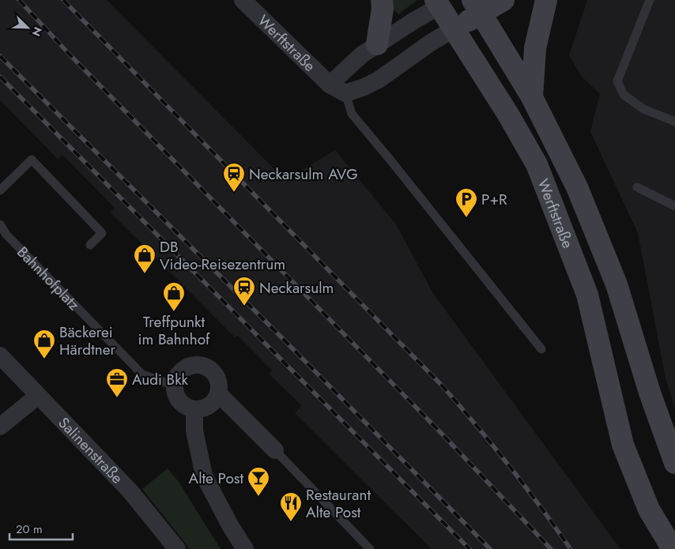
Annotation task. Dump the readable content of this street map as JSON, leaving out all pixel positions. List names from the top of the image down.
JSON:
{
  "streets": {
    "main road": ["Werftstraße"],
    "street": ["Salinenstraße"],
    "lane": ["Bahnhofplatz"]
  },
  "places": {
    "station": ["Neckarsulm AVG", "Neckarsulm"],
    "parking": ["P+R"],
    "shop": ["DB Video-Reisezentrum", "Treffpunkt im Bahnhof", "Bäckerei Härdtner"],
    "office": ["Audi Bkk"],
    "bar": ["Alte Post"],
    "restaurant": ["Restaurant Alte Post"]
  },
  "scale_bar": "20 m",
  "north": "bottom right"
}
